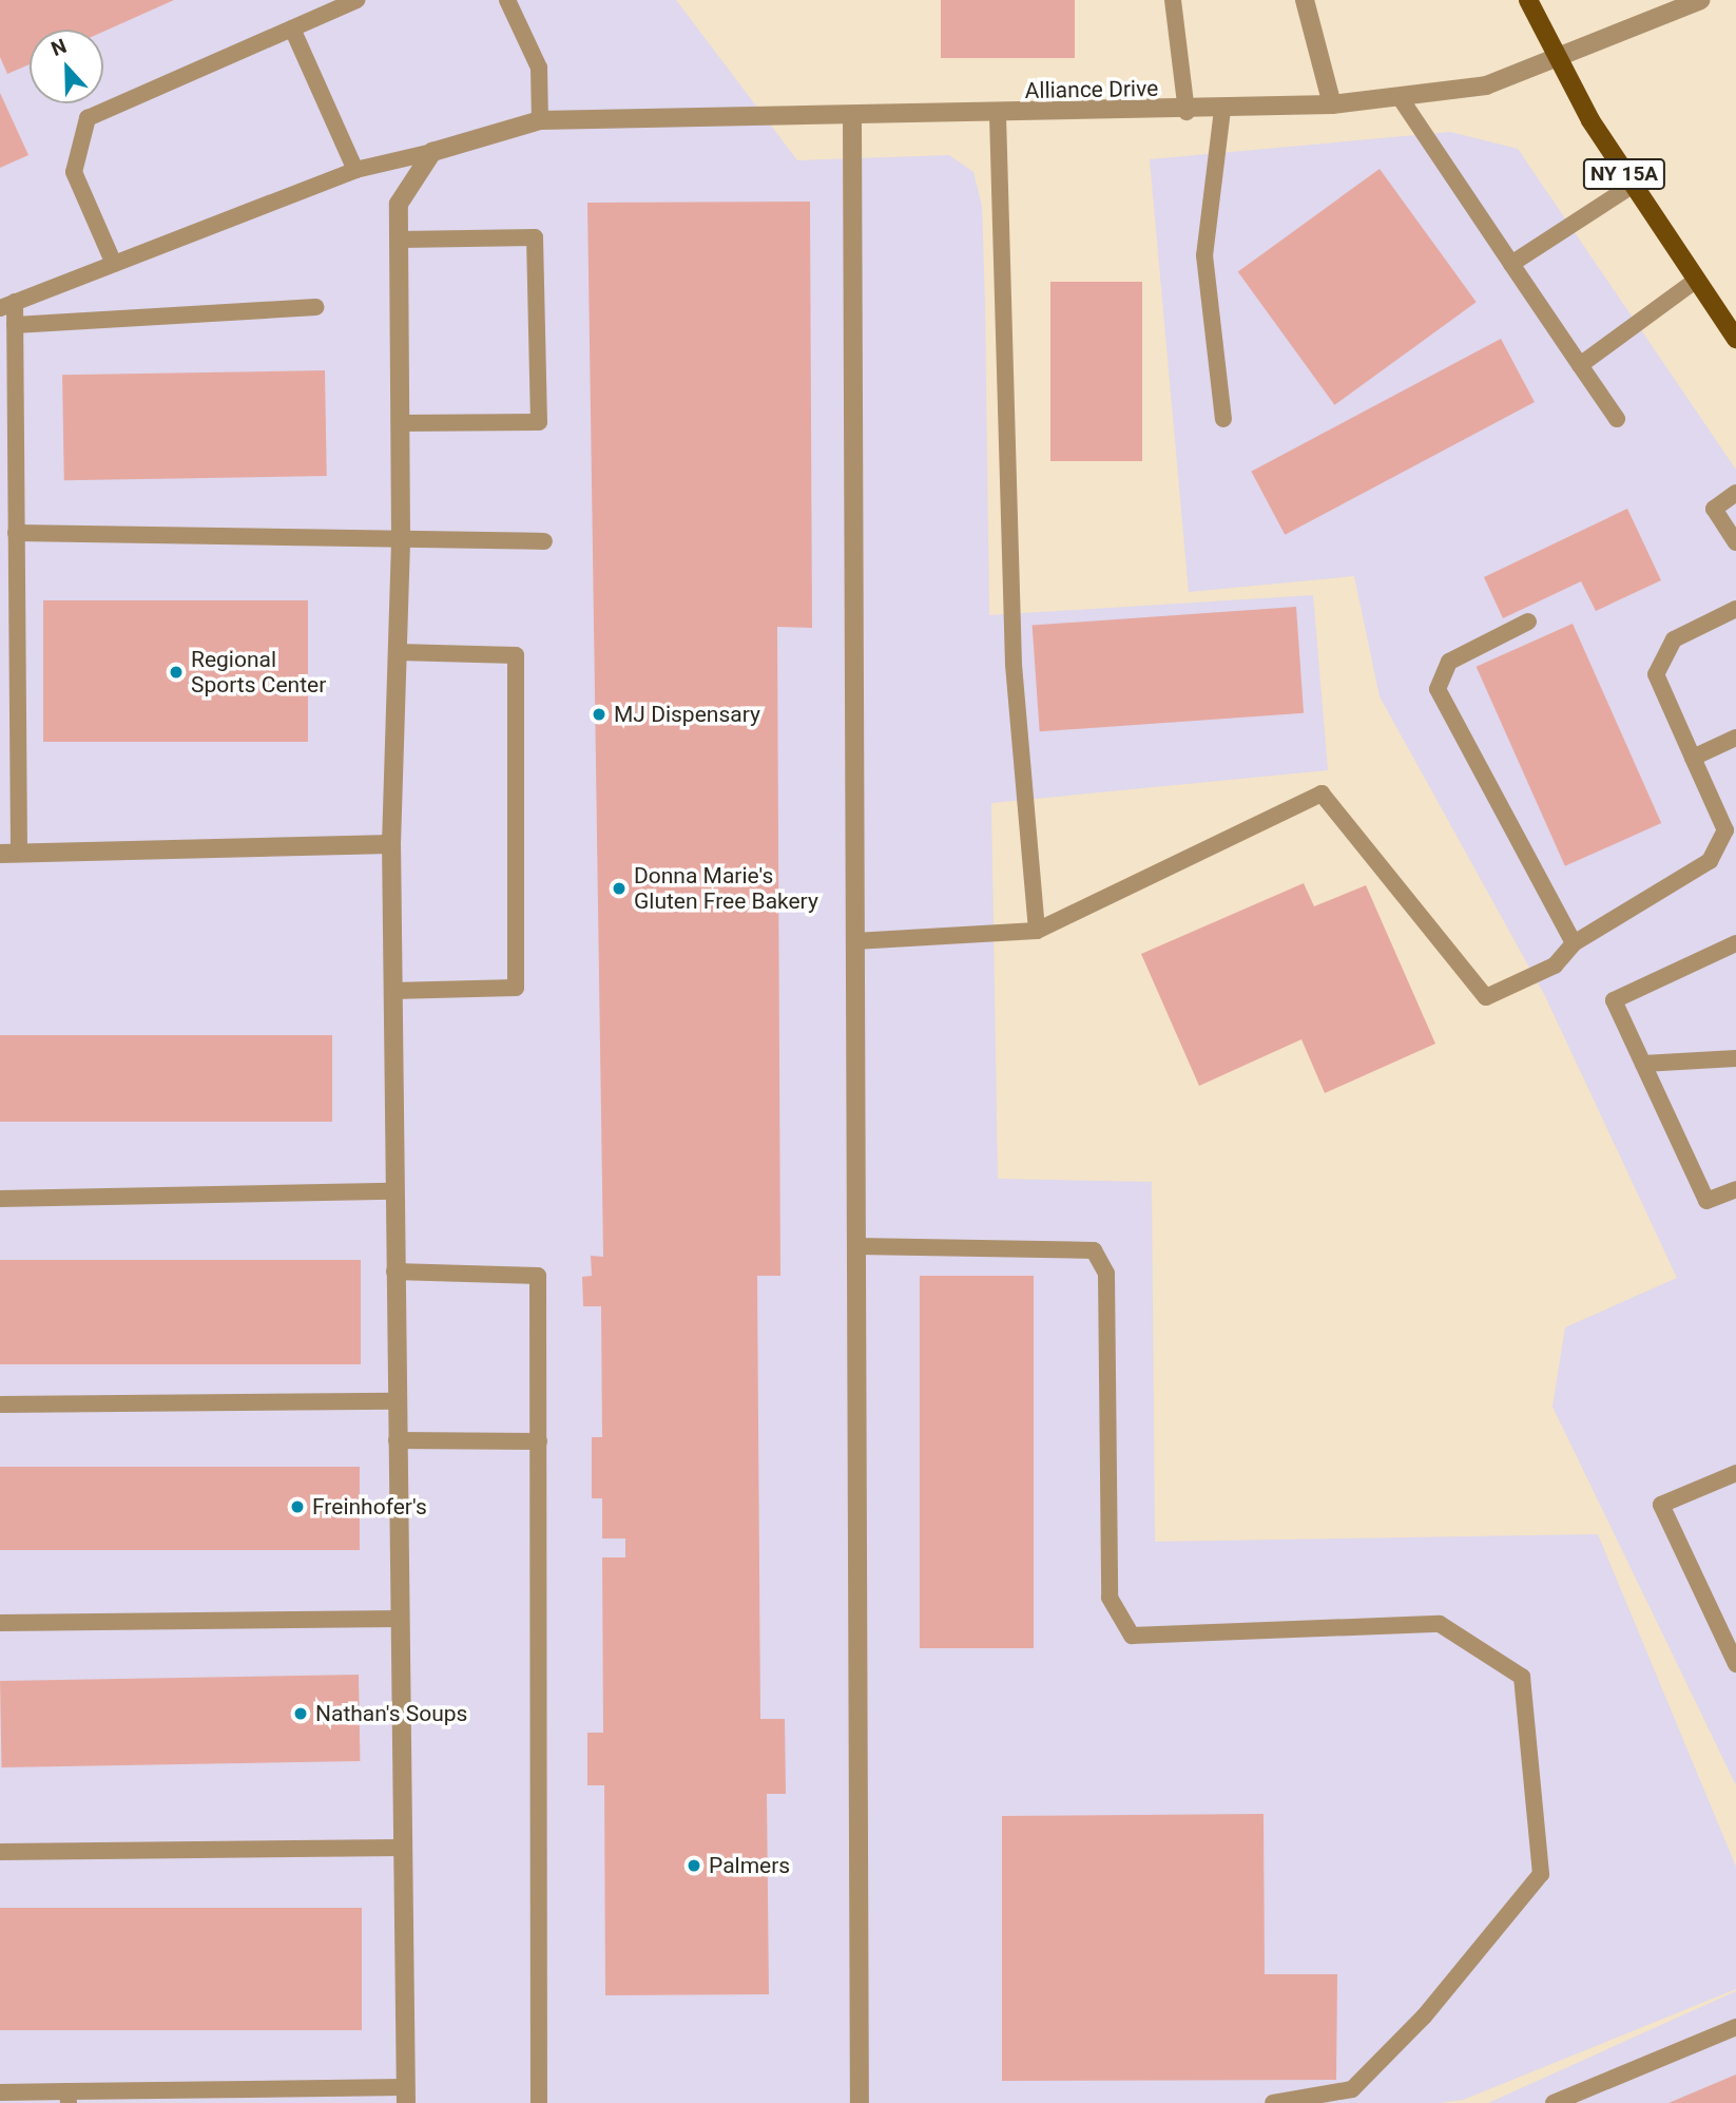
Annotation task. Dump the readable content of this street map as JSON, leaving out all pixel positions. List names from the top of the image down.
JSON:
{
  "streets": {
    "main road": ["NY 15A"],
    "street": ["Alliance Drive"]
  },
  "crossings": [
    ["Alliance Drive", "NY 15A"]
  ],
  "places": [
    "Regional Sports Center",
    "MJ Dispensary",
    "Donna Marie's Gluten Free Bakery",
    "Freinhofer's",
    "Nathan's Soups",
    "Palmers"
  ],
  "north": "top"
}
